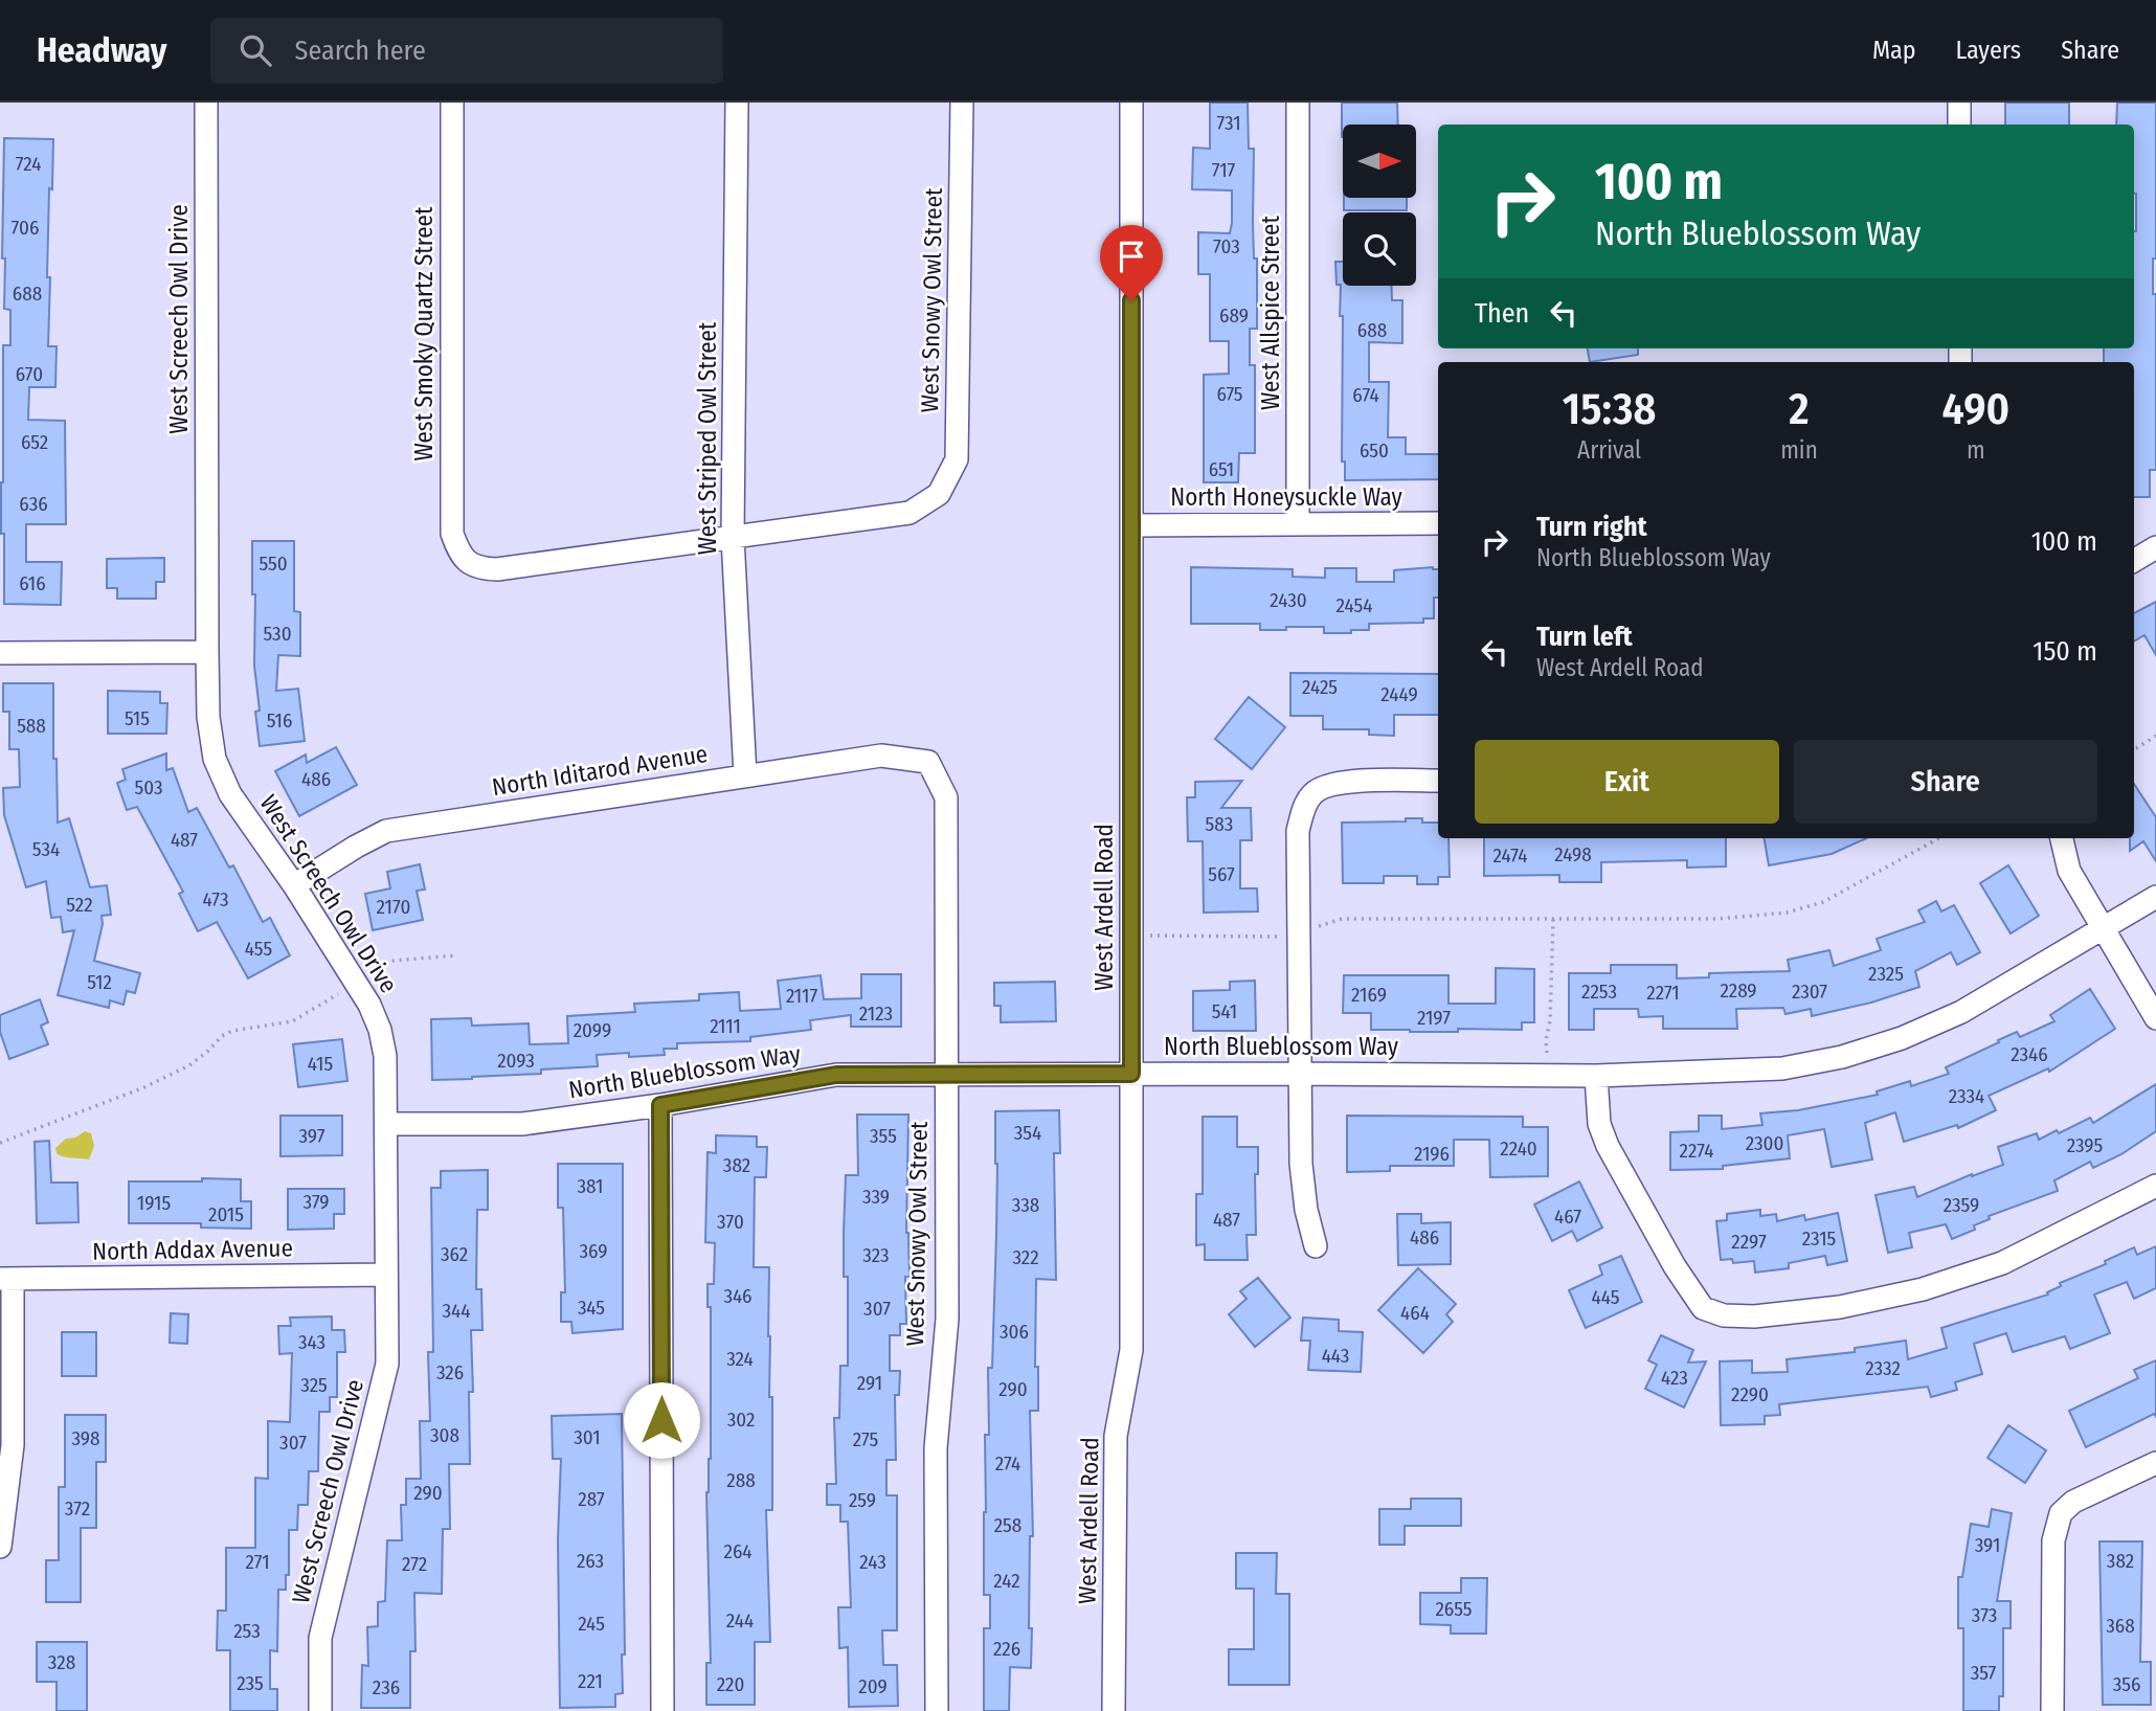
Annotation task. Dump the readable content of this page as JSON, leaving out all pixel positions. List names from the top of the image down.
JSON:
{
  "streets": {
    "street": [
      "West Snowy Owl Street",
      "West Allspice Street",
      "West Screech Owl Drive",
      "West Smoky Quartz Street",
      "West Striped Owl Street",
      "North Honeysuckle Way",
      "North Iditarod Avenue",
      "West Ardell Road",
      "North Blueblossom Way",
      "North Addax Avenue"
    ]
  },
  "crossings": [
    ["West Snowy Owl Street", "West Smoky Quartz Street"],
    ["West Snowy Owl Street", "West Striped Owl Street"],
    ["West Snowy Owl Street", "North Iditarod Avenue"],
    ["West Snowy Owl Street", "North Blueblossom Way"],
    ["West Allspice Street", "North Honeysuckle Way"],
    ["West Screech Owl Drive", "North Iditarod Avenue"],
    ["West Screech Owl Drive", "North Blueblossom Way"],
    ["West Screech Owl Drive", "North Addax Avenue"],
    ["West Smoky Quartz Street", "West Striped Owl Street"],
    ["West Striped Owl Street", "North Iditarod Avenue"],
    ["North Honeysuckle Way", "West Ardell Road"],
    ["West Ardell Road", "North Blueblossom Way"]
  ],
  "house_numbers": [
    "731",
    "724",
    "717",
    "706",
    "703",
    "688",
    "689",
    "688",
    "670",
    "675",
    "674",
    "652",
    "650",
    "651",
    "636",
    "550",
    "616",
    "2430",
    "2454",
    "530",
    "2425",
    "2449",
    "515",
    "516",
    "588",
    "486",
    "503",
    "583",
    "487",
    "534",
    "2498",
    "2474",
    "567",
    "473",
    "522",
    "2170",
    "455",
    "2325",
    "512",
    "2289",
    "2253",
    "2307",
    "2271",
    "2169",
    "2117",
    "541",
    "2123",
    "2197",
    "2111",
    "2099",
    "2346",
    "2093",
    "415",
    "2334",
    "354",
    "397",
    "355",
    "2300",
    "2395",
    "2240",
    "2274",
    "2196",
    "382",
    "381",
    "339",
    "379",
    "1915",
    "338",
    "2359",
    "2015",
    "467",
    "487",
    "370",
    "486",
    "2315",
    "2297",
    "369",
    "362",
    "323",
    "322",
    "346",
    "445",
    "345",
    "307",
    "344",
    "464",
    "306",
    "343",
    "443",
    "324",
    "2332",
    "326",
    "423",
    "291",
    "325",
    "290",
    "2290",
    "302",
    "308",
    "301",
    "398",
    "275",
    "307",
    "274",
    "288",
    "290",
    "287",
    "259",
    "372",
    "258",
    "391",
    "264",
    "263",
    "382",
    "271",
    "243",
    "272",
    "242",
    "2655",
    "373",
    "244",
    "245",
    "368",
    "253",
    "226",
    "328",
    "357",
    "221",
    "235",
    "220",
    "356",
    "209",
    "236"
  ],
  "north": "right",
  "page": {
    "header": "Headway",
    "search": "Search here",
    "nav": ["Map", "Layers", "Share"],
    "turn": ["100 m", "North Blueblossom Way"],
    "then": "Then",
    "eta": [
      "15:38",
      "Arrival",
      "2",
      "min",
      "490",
      "m"
    ],
    "list": [
      {
        "name": "Turn right",
        "note": "North Blueblossom Way",
        "value": "100 m"
      },
      {
        "name": "Turn left",
        "note": "West Ardell Road",
        "value": "150 m"
      }
    ],
    "buttons": ["Exit", "Share"]
  }
}
